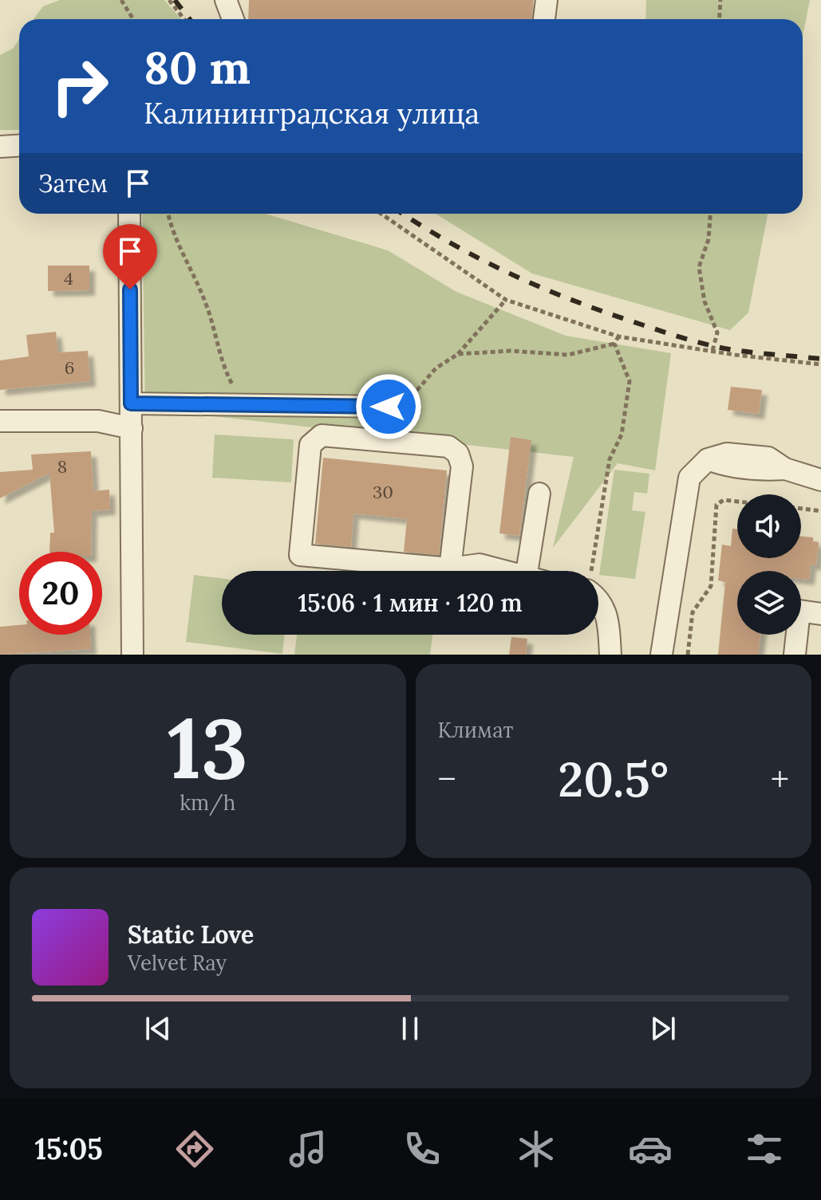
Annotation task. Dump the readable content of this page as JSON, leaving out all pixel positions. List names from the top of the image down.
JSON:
{
  "house_numbers": [
    "4",
    "6",
    "8",
    "30"
  ],
  "page": {
    "turn": ["80 m", "Калининградская улица"],
    "then": "Затем",
    "limit": "20",
    "trip": "15:06 · 1 мин · 120 m",
    "tile": [
      ["13", "km/h"],
      "Климат"
    ],
    "heat": ["−", "20.5°", "+"],
    "song": ["Static Love", "Velvet Ray"],
    "tabs": "15:05"
  }
}
